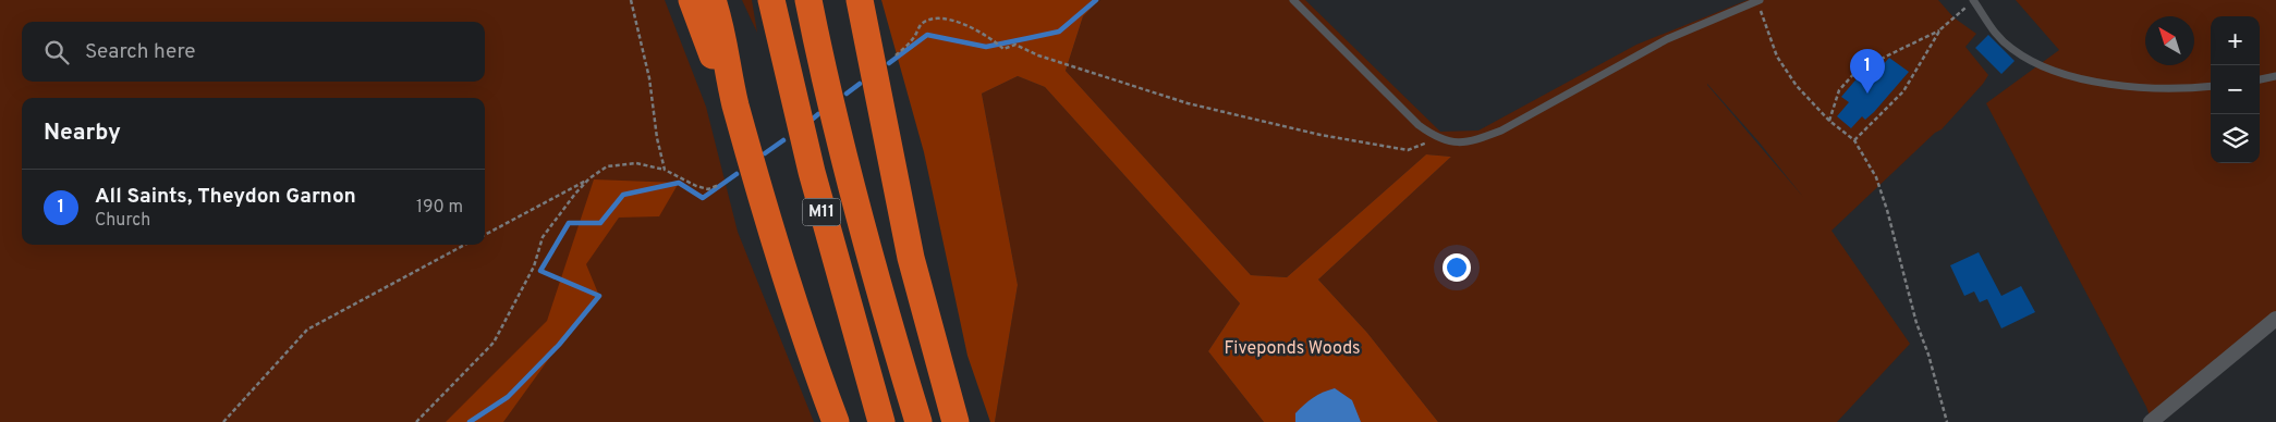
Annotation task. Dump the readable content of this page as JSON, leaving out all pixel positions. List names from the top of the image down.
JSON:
{
  "streets": {
    "highway": ["M11"]
  },
  "parks": ["Fiveponds Woods"],
  "north": "top left",
  "page": {
    "map_buttons": ["+", "−"],
    "search": "Search here",
    "pins": "1",
    "heading": "Nearby",
    "list": [
      {
        "mark": "1",
        "name": "All Saints, Theydon Garnon",
        "note": "Church",
        "value": "190 m"
      }
    ]
  }
}
